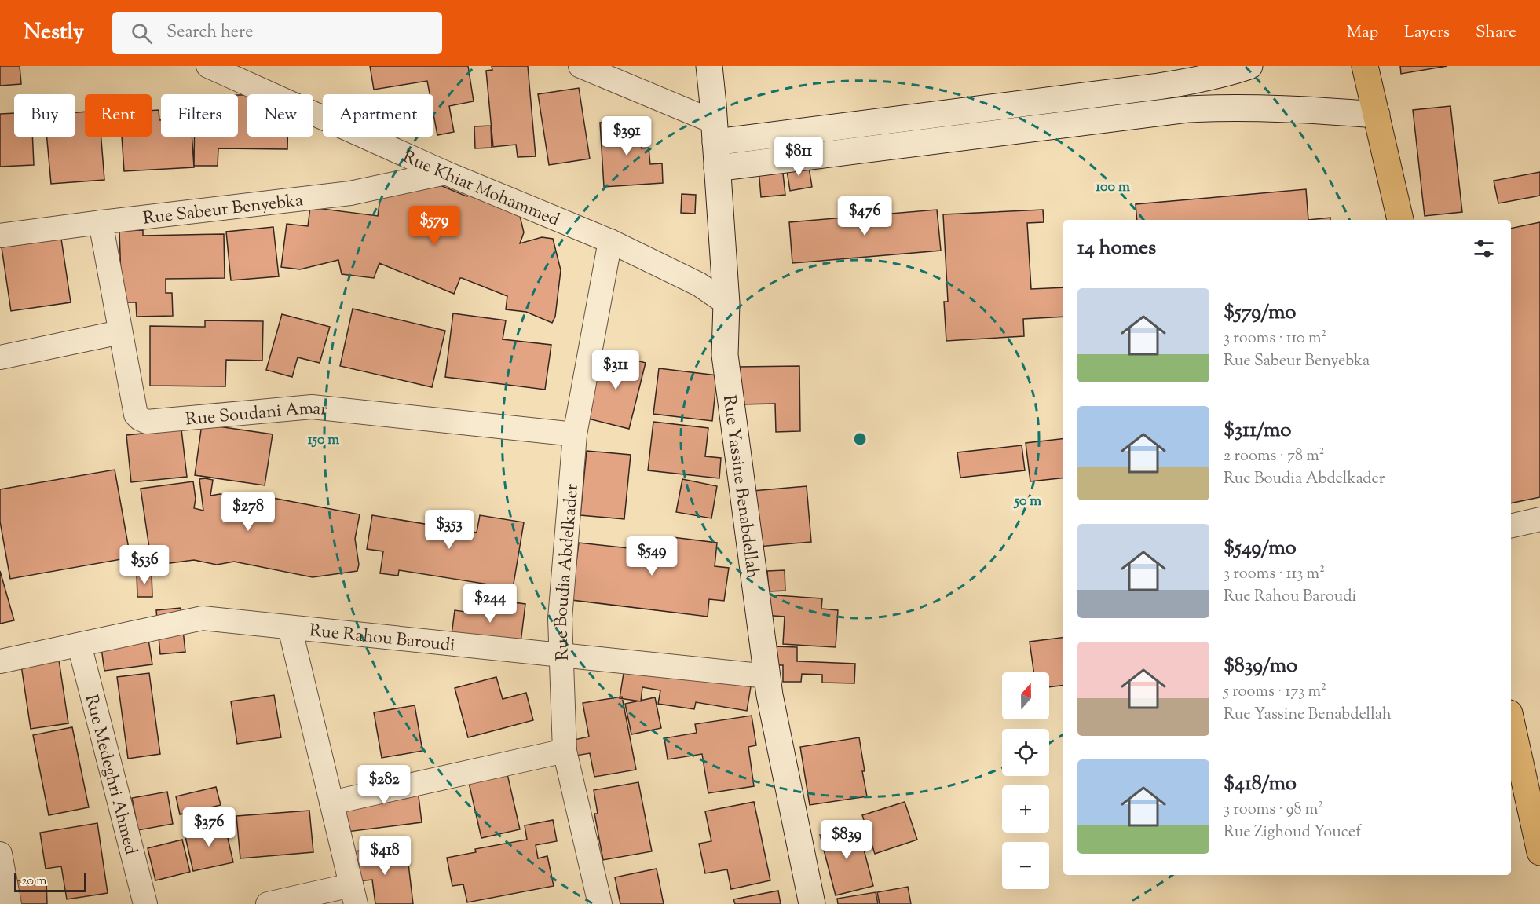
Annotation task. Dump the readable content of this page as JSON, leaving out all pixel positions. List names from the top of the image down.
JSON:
{
  "streets": {
    "street": [
      "Rue Khiat Mohammed",
      "Rue Sabeur Benyebka",
      "Rue Soudani Amar",
      "Rue Yassine Benabdellah",
      "Rue Boudia Abdelkader",
      "Rue Rahou Baroudi",
      "Rue Medeghri Ahmed"
    ]
  },
  "crossings": [
    ["Rue Khiat Mohammed", "Rue Sabeur Benyebka"],
    ["Rue Khiat Mohammed", "Rue Yassine Benabdellah"],
    ["Rue Khiat Mohammed", "Rue Boudia Abdelkader"],
    ["Rue Sabeur Benyebka", "Rue Soudani Amar"],
    ["Rue Soudani Amar", "Rue Boudia Abdelkader"],
    ["Rue Yassine Benabdellah", "Rue Rahou Baroudi"],
    ["Rue Boudia Abdelkader", "Rue Rahou Baroudi"],
    ["Rue Rahou Baroudi", "Rue Medeghri Ahmed"]
  ],
  "scale_bar": "20 m",
  "north": "top",
  "page": {
    "header": "Nestly",
    "search": "Search here",
    "nav": ["Map", "Layers", "Share"],
    "chip": [
      "Buy",
      "Rent",
      "Filters",
      "New",
      "Apartment"
    ],
    "price": [
      "$391",
      "$811",
      "$476",
      "$579",
      "$311",
      "$278",
      "$353",
      "$549",
      "$536",
      "$244",
      "$282",
      "$376",
      "$839",
      "$418"
    ],
    "heading": "14 homes",
    "list": [
      {
        "name": "$579/mo",
        "note": "3 rooms · 110 m² · Rue Sabeur Benyebka"
      },
      {
        "name": "$311/mo",
        "note": "2 rooms · 78 m² · Rue Boudia Abdelkader"
      },
      {
        "name": "$549/mo",
        "note": "3 rooms · 113 m² · Rue Rahou Baroudi"
      },
      {
        "name": "$839/mo",
        "note": "5 rooms · 173 m² · Rue Yassine Benabdellah"
      },
      {
        "name": "$418/mo",
        "note": "3 rooms · 98 m² · Rue Zighoud Youcef"
      }
    ],
    "map_buttons": ["+", "−"],
    "scale": "20 m"
  },
  "rings": ["100 m", "150 m", "50 m"]
}
